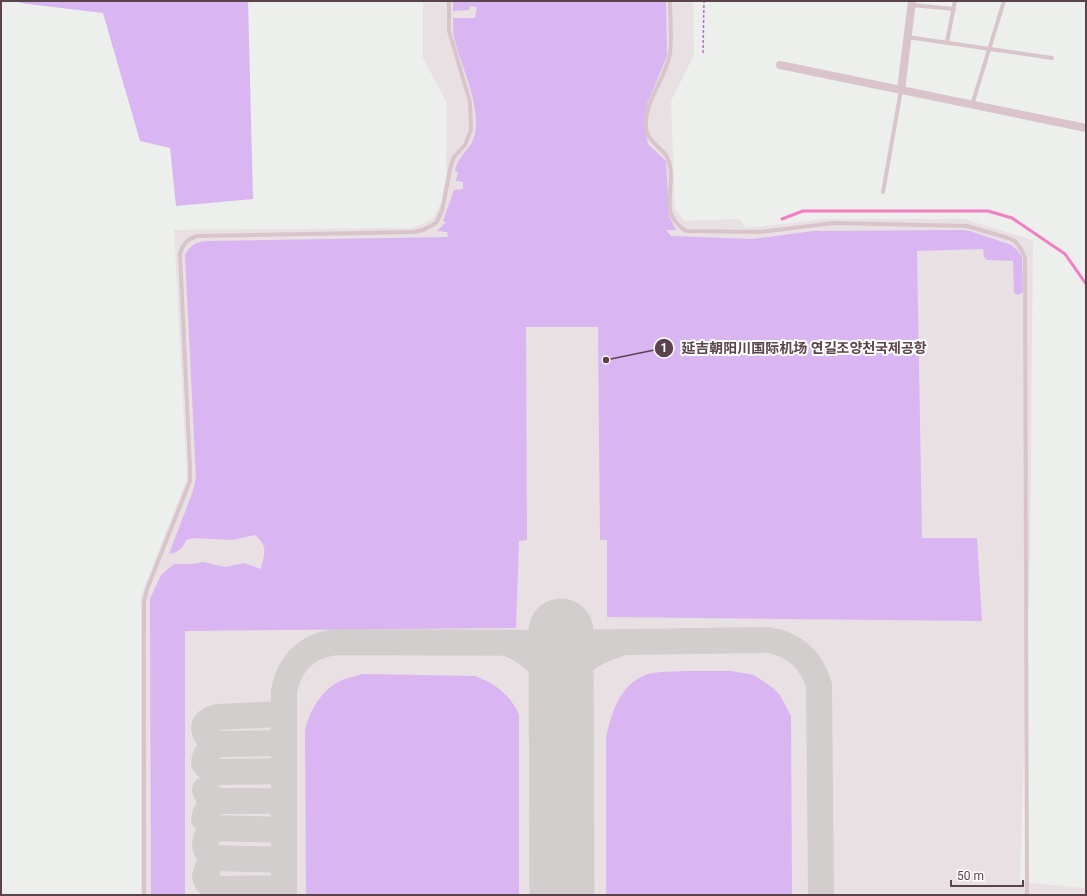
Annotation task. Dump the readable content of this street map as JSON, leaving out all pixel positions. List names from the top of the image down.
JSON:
{
  "places": ["延吉朝阳川国际机场 연길조양천국제공항"],
  "scale_bar": "50 m"
}
